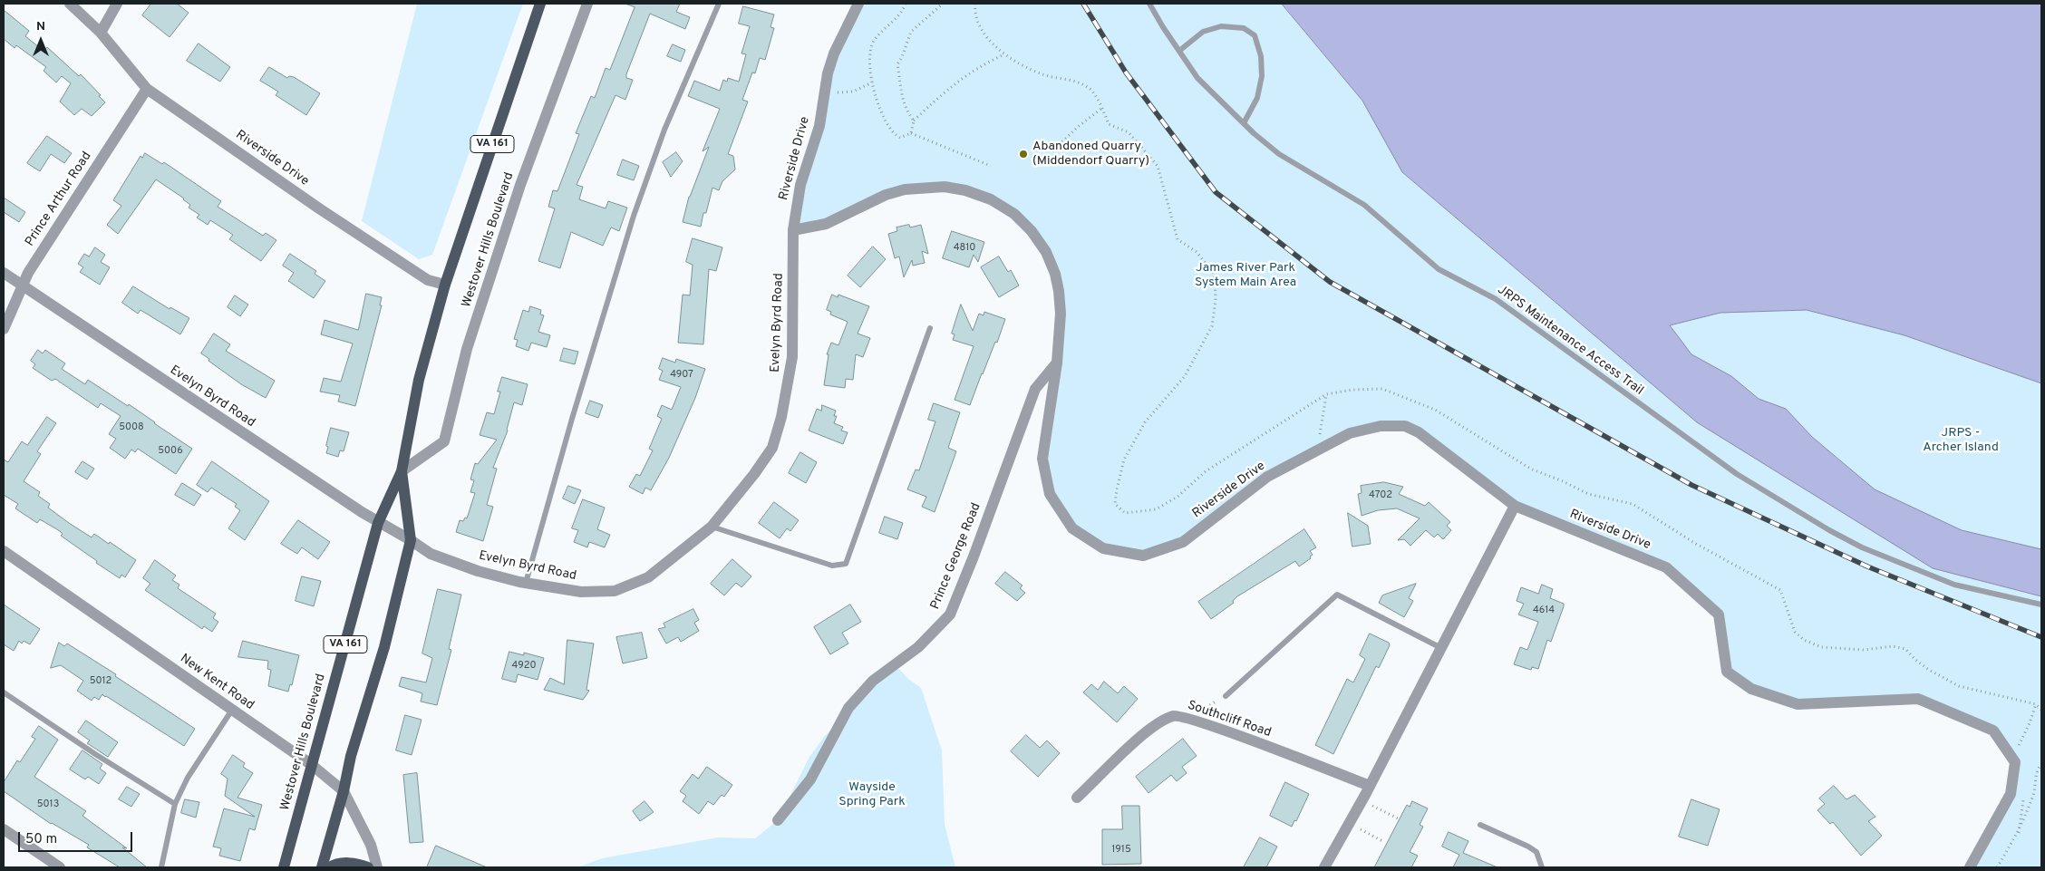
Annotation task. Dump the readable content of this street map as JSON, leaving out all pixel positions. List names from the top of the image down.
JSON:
{
  "streets": {
    "main road": ["VA 161", "Westover Hills Boulevard"],
    "street": [
      "Riverside Drive",
      "Prince Arthur Road",
      "Evelyn Byrd Road",
      "Prince George Road",
      "New Kent Road",
      "Southcliff Road"
    ],
    "lane": ["JRPS Maintenance Access Trail"]
  },
  "crossings": [
    ["Riverside Drive", "Prince Arthur Road"],
    ["Riverside Drive", "Westover Hills Boulevard"],
    ["Riverside Drive", "Evelyn Byrd Road"],
    ["Riverside Drive", "Prince George Road"],
    ["Prince Arthur Road", "Evelyn Byrd Road"],
    ["Westover Hills Boulevard", "Evelyn Byrd Road"],
    ["Westover Hills Boulevard", "New Kent Road"]
  ],
  "parks": ["James River Park System Main Area", "JRPS - Archer Island", "Wayside Spring Park"],
  "places": ["Abandoned Quarry (Middendorf Quarry)"],
  "house_numbers": [
    "4810",
    "4907",
    "5008",
    "5006",
    "4702",
    "4614",
    "4920",
    "5012",
    "5013",
    "1915"
  ],
  "scale_bar": "50 m",
  "north": "top"
}
